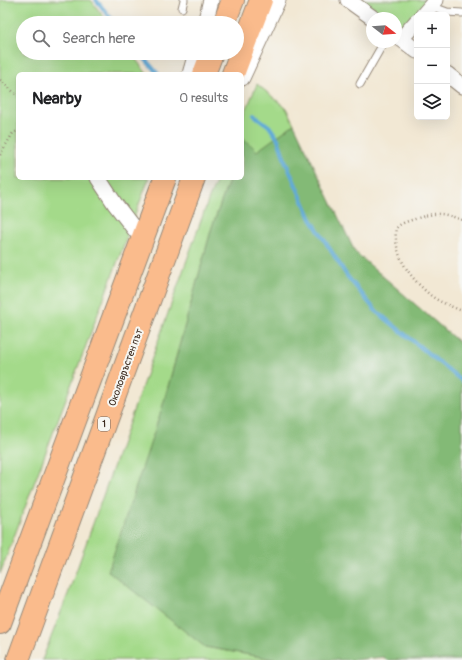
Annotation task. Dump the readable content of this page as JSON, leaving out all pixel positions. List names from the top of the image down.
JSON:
{
  "streets": {
    "highway": ["Околовръстен път", "1"]
  },
  "north": "right",
  "page": {
    "map_buttons": ["+", "−"],
    "search": "Search here",
    "heading": ["Nearby", "0 results"]
  }
}
